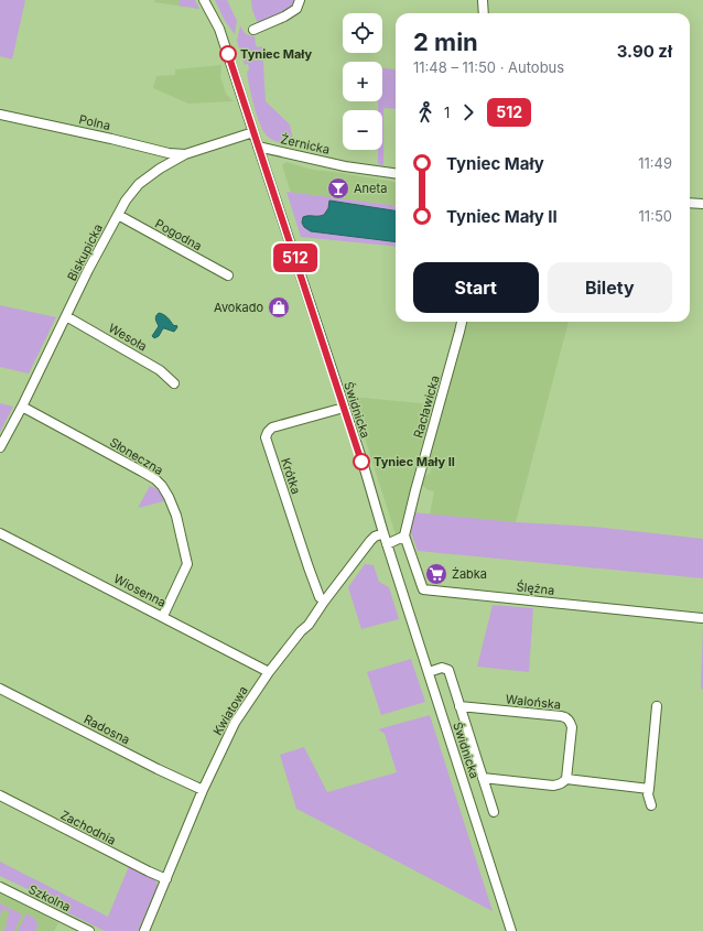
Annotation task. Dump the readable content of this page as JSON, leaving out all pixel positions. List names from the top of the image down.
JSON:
{
  "streets": {
    "street": [
      "Polna",
      "Żernicka",
      "Pogodna",
      "Biskupicka",
      "Wesoła",
      "Racławicka",
      "Świdnicka",
      "Słoneczna",
      "Krótka",
      "Ślężna",
      "Wiosenna",
      "Walońska",
      "Kwiatowa",
      "Radosna",
      "Zachodnia",
      "Szkolna"
    ]
  },
  "crossings": [
    ["Polna", "Biskupicka"],
    ["Żernicka", "Świdnicka"],
    ["Pogodna", "Biskupicka"],
    ["Biskupicka", "Wesoła"],
    ["Biskupicka", "Świdnicka"],
    ["Biskupicka", "Słoneczna"],
    ["Racławicka", "Ślężna"],
    ["Świdnicka", "Krótka"],
    ["Świdnicka", "Kwiatowa"],
    ["Słoneczna", "Wiosenna"],
    ["Krótka", "Kwiatowa"],
    ["Wiosenna", "Kwiatowa"],
    ["Kwiatowa", "Radosna"],
    ["Kwiatowa", "Zachodnia"]
  ],
  "places": {
    "other": ["Tyniec Mały", "Tyniec Mały II"],
    "bar": ["Aneta"],
    "shop": ["Avokado"],
    "supermarket": ["Żabka"]
  },
  "lines": ["bus line 512"],
  "page": {
    "on_map": "512",
    "map_buttons": ["+", "−"],
    "heading": ["2 min", "11:48 – 11:50 · Autobus", "3.90 zł"],
    "legs": ["1", "512"],
    "list": [
      {
        "name": "Tyniec Mały",
        "value": "11:49"
      },
      {
        "name": "Tyniec Mały II",
        "value": "11:50"
      }
    ],
    "buttons": ["Start", "Bilety"]
  }
}
